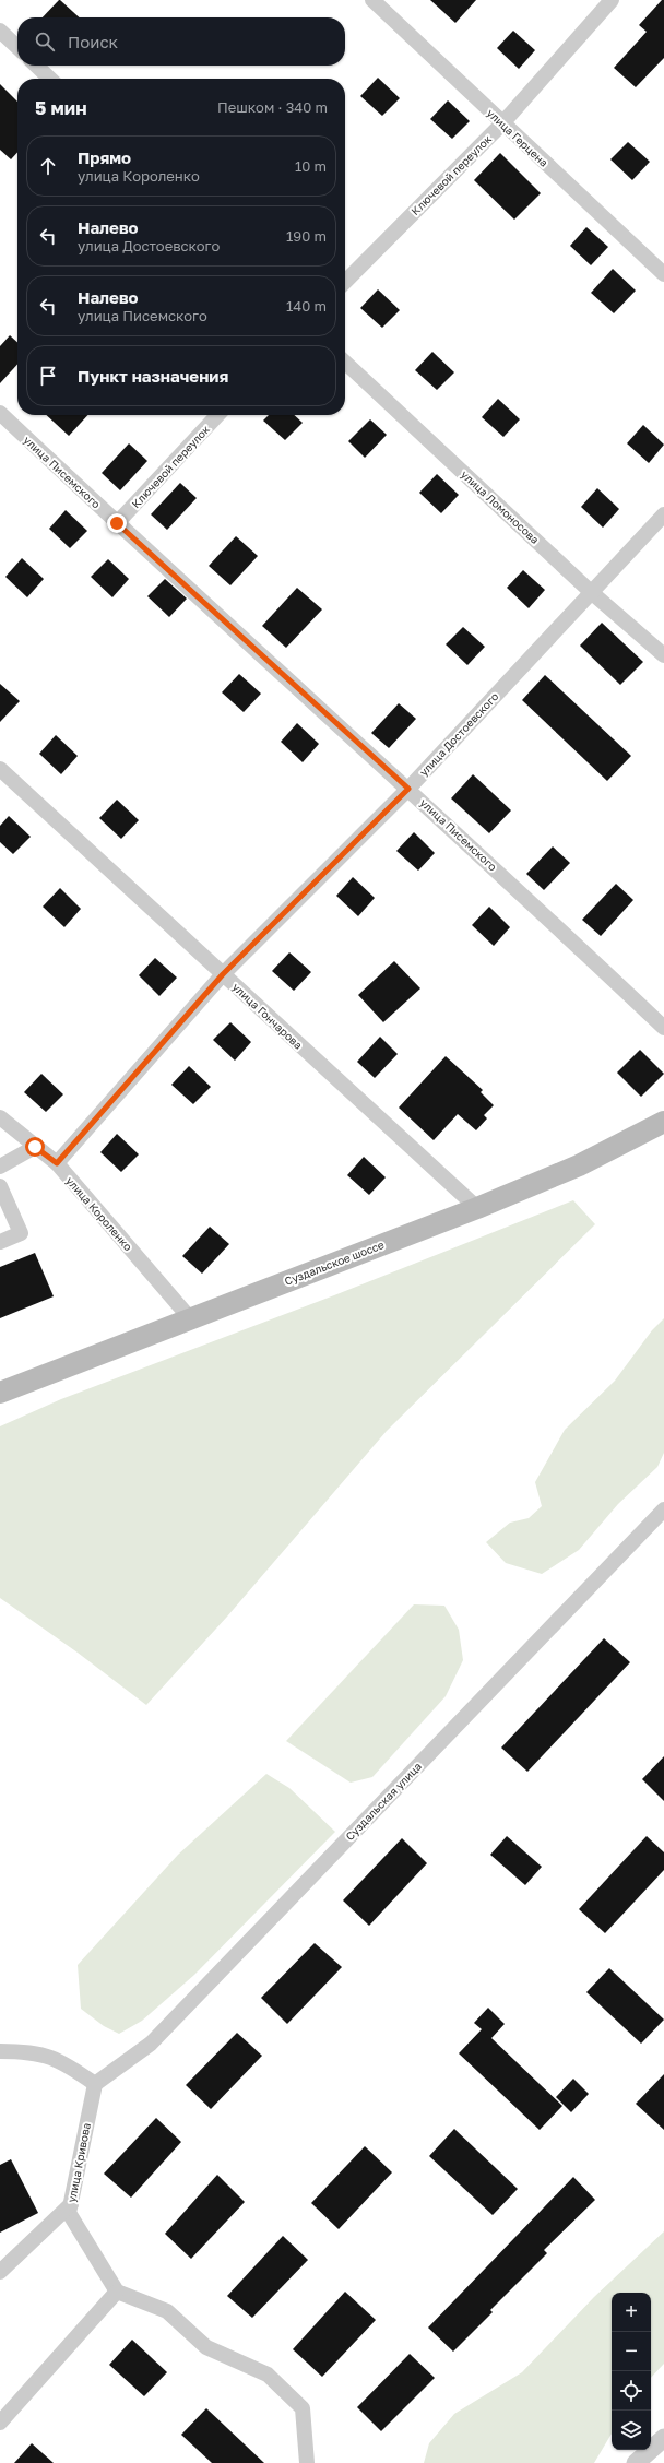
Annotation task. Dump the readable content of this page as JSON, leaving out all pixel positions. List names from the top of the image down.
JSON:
{
  "streets": {
    "main road": ["Суздальское шоссе"],
    "street": [
      "улица Герцена",
      "Ключевой переулок",
      "улица Писемского",
      "улица Ломоносова",
      "улица Достоевского",
      "улица Гончарова",
      "улица Короленко",
      "Суздальская улица",
      "улица Кривова"
    ]
  },
  "crossings": [
    ["улица Герцена", "Ключевой переулок"],
    ["Ключевой переулок", "улица Писемского"],
    ["улица Писемского", "улица Достоевского"],
    ["улица Ломоносова", "улица Достоевского"],
    ["улица Достоевского", "улица Гончарова"],
    ["улица Достоевского", "улица Короленко"],
    ["улица Гончарова", "Суздальское шоссе"],
    ["улица Короленко", "Суздальское шоссе"],
    ["Суздальская улица", "улица Кривова"]
  ],
  "page": {
    "search": "Поиск",
    "heading": ["5 мин", "Пешком · 340 m"],
    "list": [
      ["Прямо", "улица Короленко", "10 m"],
      ["Налево", "улица Достоевского", "190 m"],
      ["Налево", "улица Писемского", "140 m"],
      "Пункт назначения"
    ],
    "map_buttons": ["+", "−"]
  }
}
